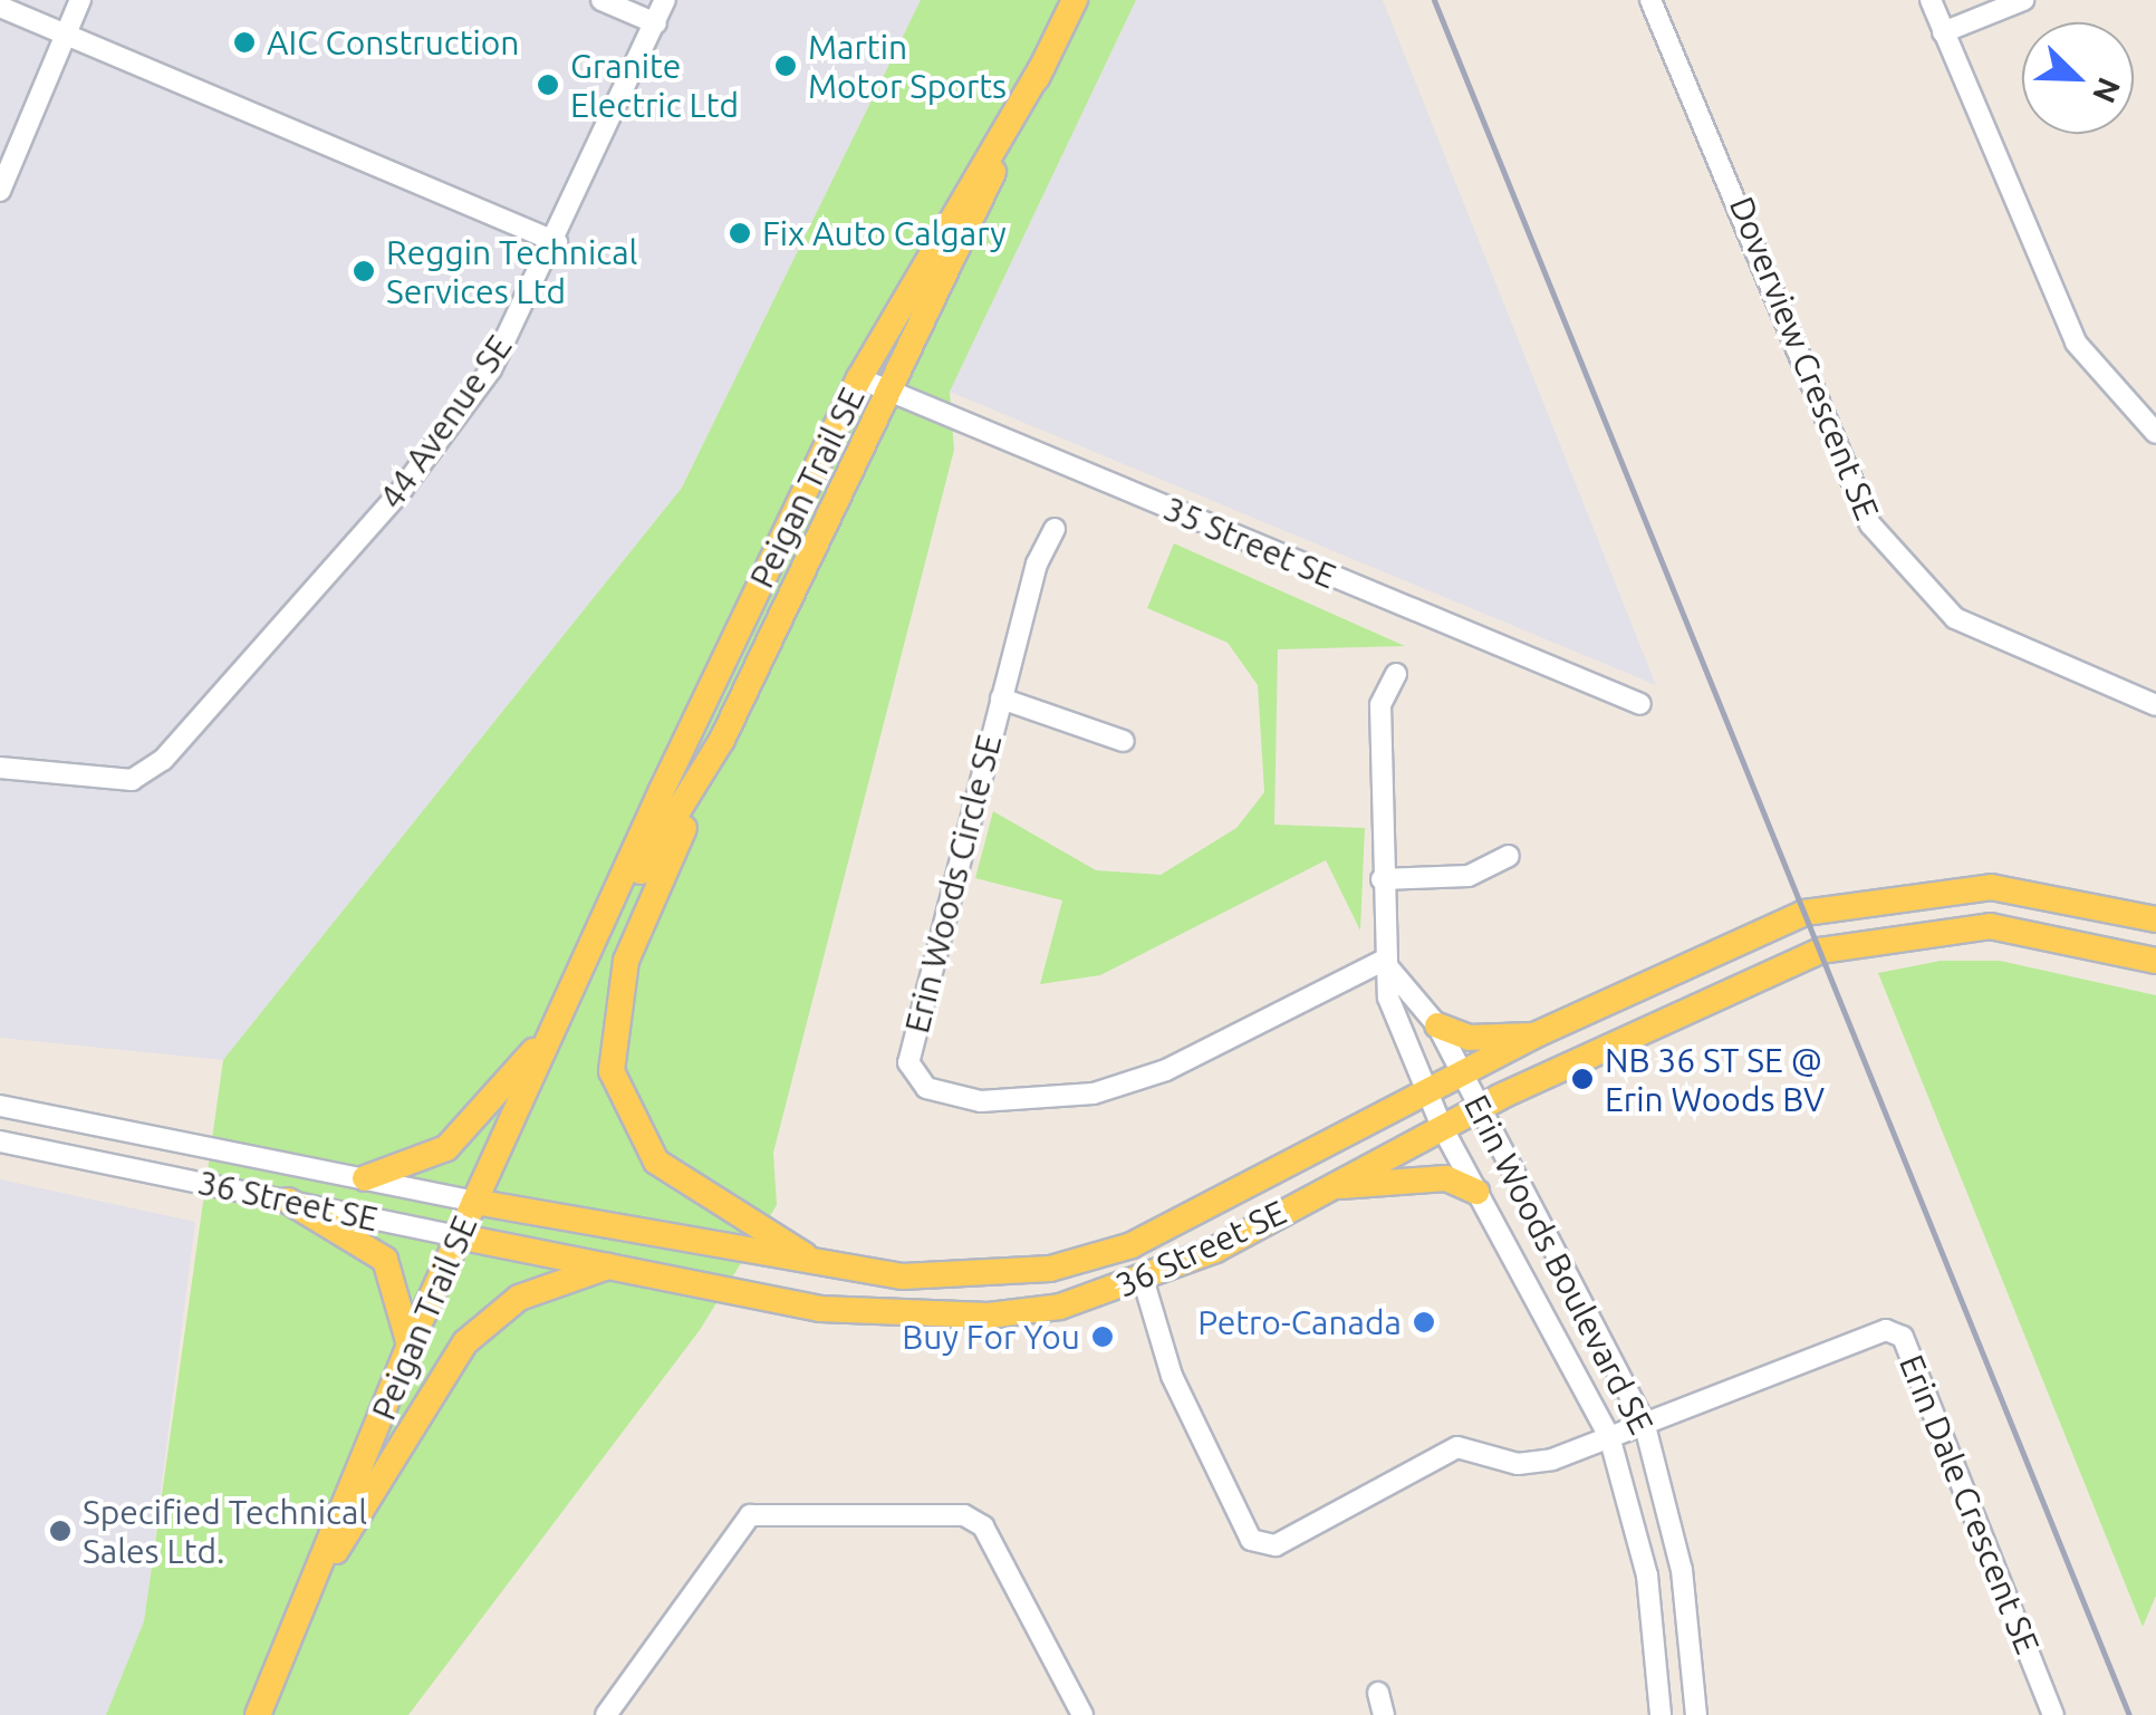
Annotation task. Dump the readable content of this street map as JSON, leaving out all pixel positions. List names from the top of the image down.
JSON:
{
  "streets": {
    "main road": ["Peigan Trail SE", "36 Street SE"],
    "street": [
      "Doverview Crescent SE",
      "44 Avenue SE",
      "35 Street SE",
      "Erin Woods Circle SE",
      "Erin Woods Boulevard SE",
      "Erin Dale Crescent SE"
    ]
  },
  "crossings": [
    ["Peigan Trail SE", "35 Street SE"],
    ["Peigan Trail SE", "36 Street SE"],
    ["36 Street SE", "Erin Woods Boulevard SE"],
    ["36 Street SE", "Erin Dale Crescent SE"],
    ["Erin Woods Boulevard SE", "Erin Dale Crescent SE"]
  ],
  "places": [
    "AIC Construction",
    "Martin Motor Sports",
    "Granite Electric Ltd",
    "Fix Auto Calgary",
    "Reggin Technical Services Ltd",
    "NB 36 ST SE @ Erin Woods BV",
    "Petro-Canada",
    "Buy For You",
    "Specified Technical Sales Ltd."
  ],
  "north": "bottom right"
}
